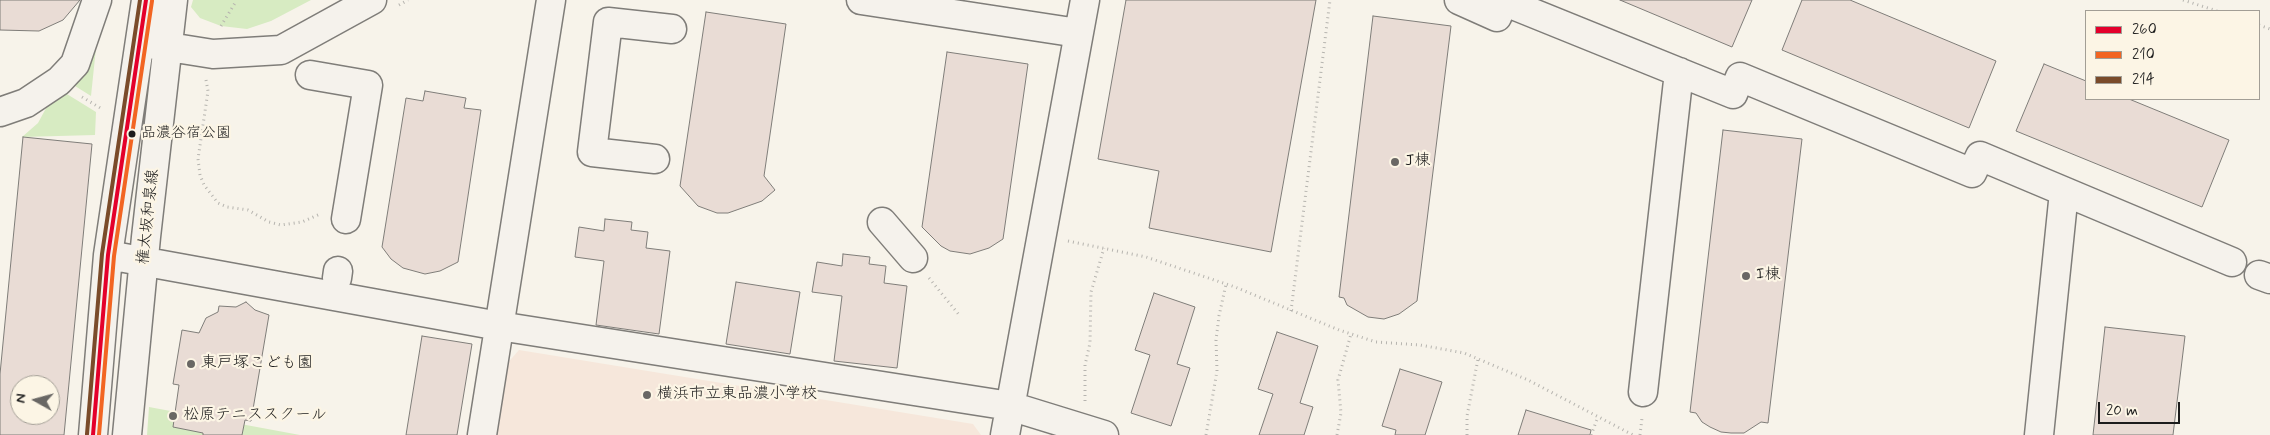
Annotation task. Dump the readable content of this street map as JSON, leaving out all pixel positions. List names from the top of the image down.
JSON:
{
  "streets": {
    "street": ["権太坂和泉線"]
  },
  "places": [
    "品濃谷宿公園",
    "J棟",
    "I棟",
    "東戸塚こども園",
    "横浜市立東品濃小学校",
    "松原テニススクール"
  ],
  "lines": ["transit line 260", "transit line 214", "transit line 210"],
  "legend": ["260", "210", "214"],
  "scale_bar": "20 m",
  "north": "left"
}
